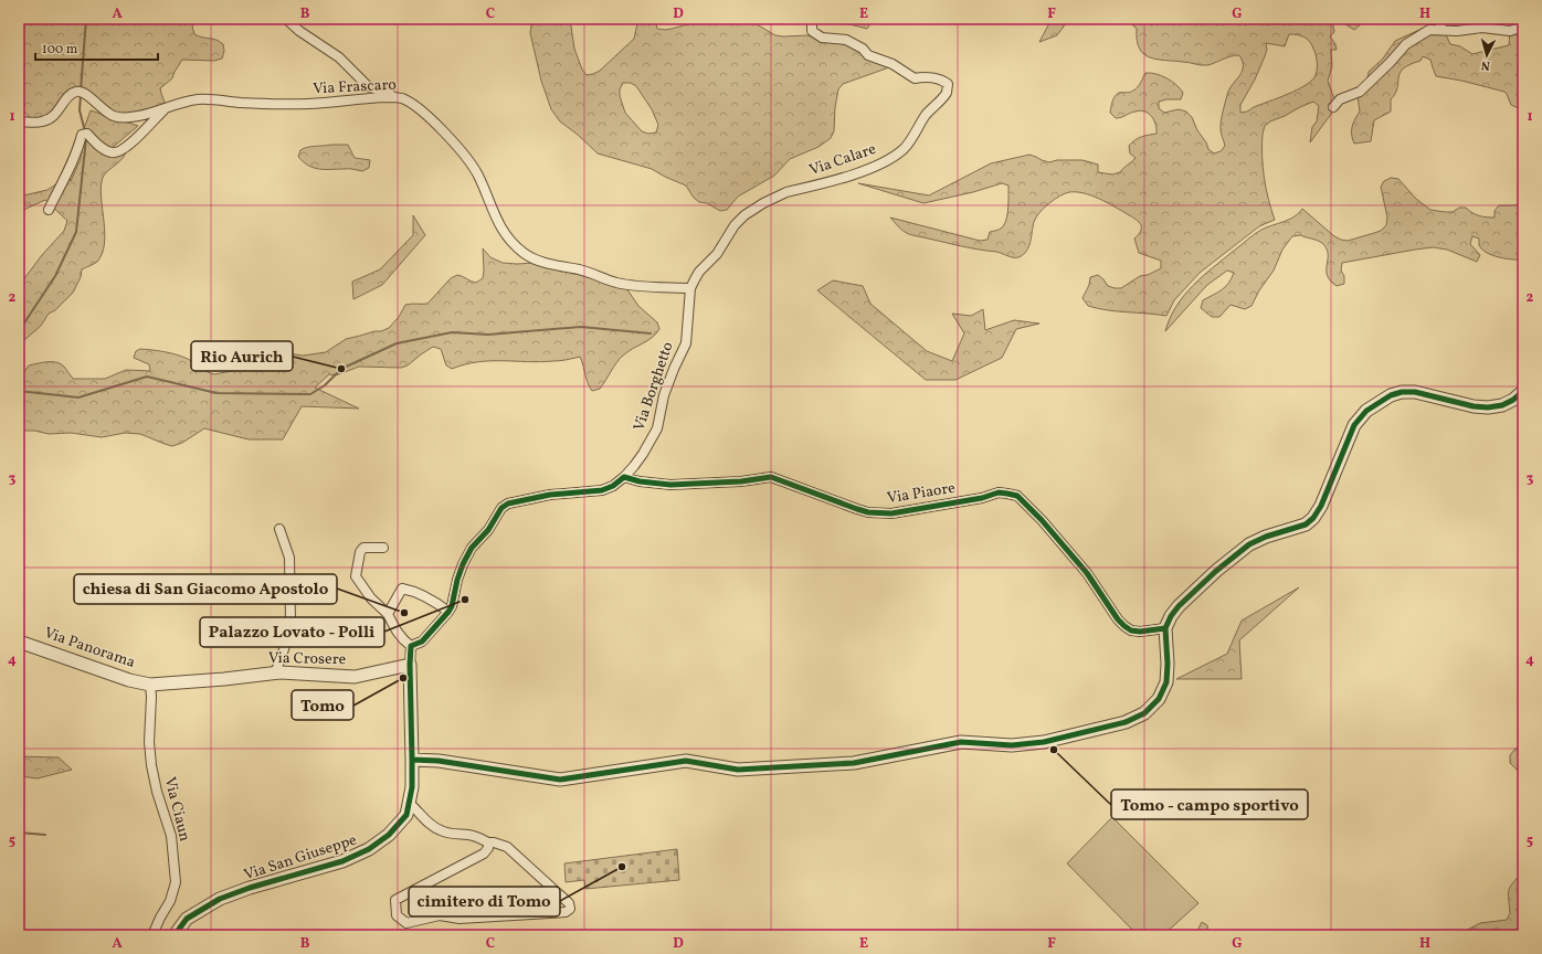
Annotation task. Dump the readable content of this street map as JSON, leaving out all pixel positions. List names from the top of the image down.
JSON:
{
  "streets": {
    "street": [
      "Via Frascaro",
      "Via Calare",
      "Via Borghetto",
      "Via Piaore",
      "Via Panorama",
      "Via Crosere",
      "Via Ciaun",
      "Via San Giuseppe"
    ]
  },
  "crossings": [
    ["Via Frascaro", "Via Calare"],
    ["Via Frascaro", "Via Borghetto"],
    ["Via Calare", "Via Borghetto"],
    ["Via Borghetto", "Via Piaore"],
    ["Via Panorama", "Via Crosere"],
    ["Via Panorama", "Via Ciaun"],
    ["Via Crosere", "Via Ciaun"],
    ["Via Crosere", "Via San Giuseppe"]
  ],
  "places": [
    "Rio Aurich",
    "Palazzo Lovato - Polli",
    "chiesa di San Giacomo Apostolo",
    "Tomo",
    "Tomo - campo sportivo",
    "cimitero di Tomo"
  ],
  "scale_bar": "100 m",
  "north": "bottom",
  "grid": {
    "columns": [
      "A",
      "B",
      "C",
      "D",
      "E",
      "F",
      "G",
      "H"
    ],
    "rows": [
      "1",
      "2",
      "3",
      "4",
      "5"
    ]
  }
}
